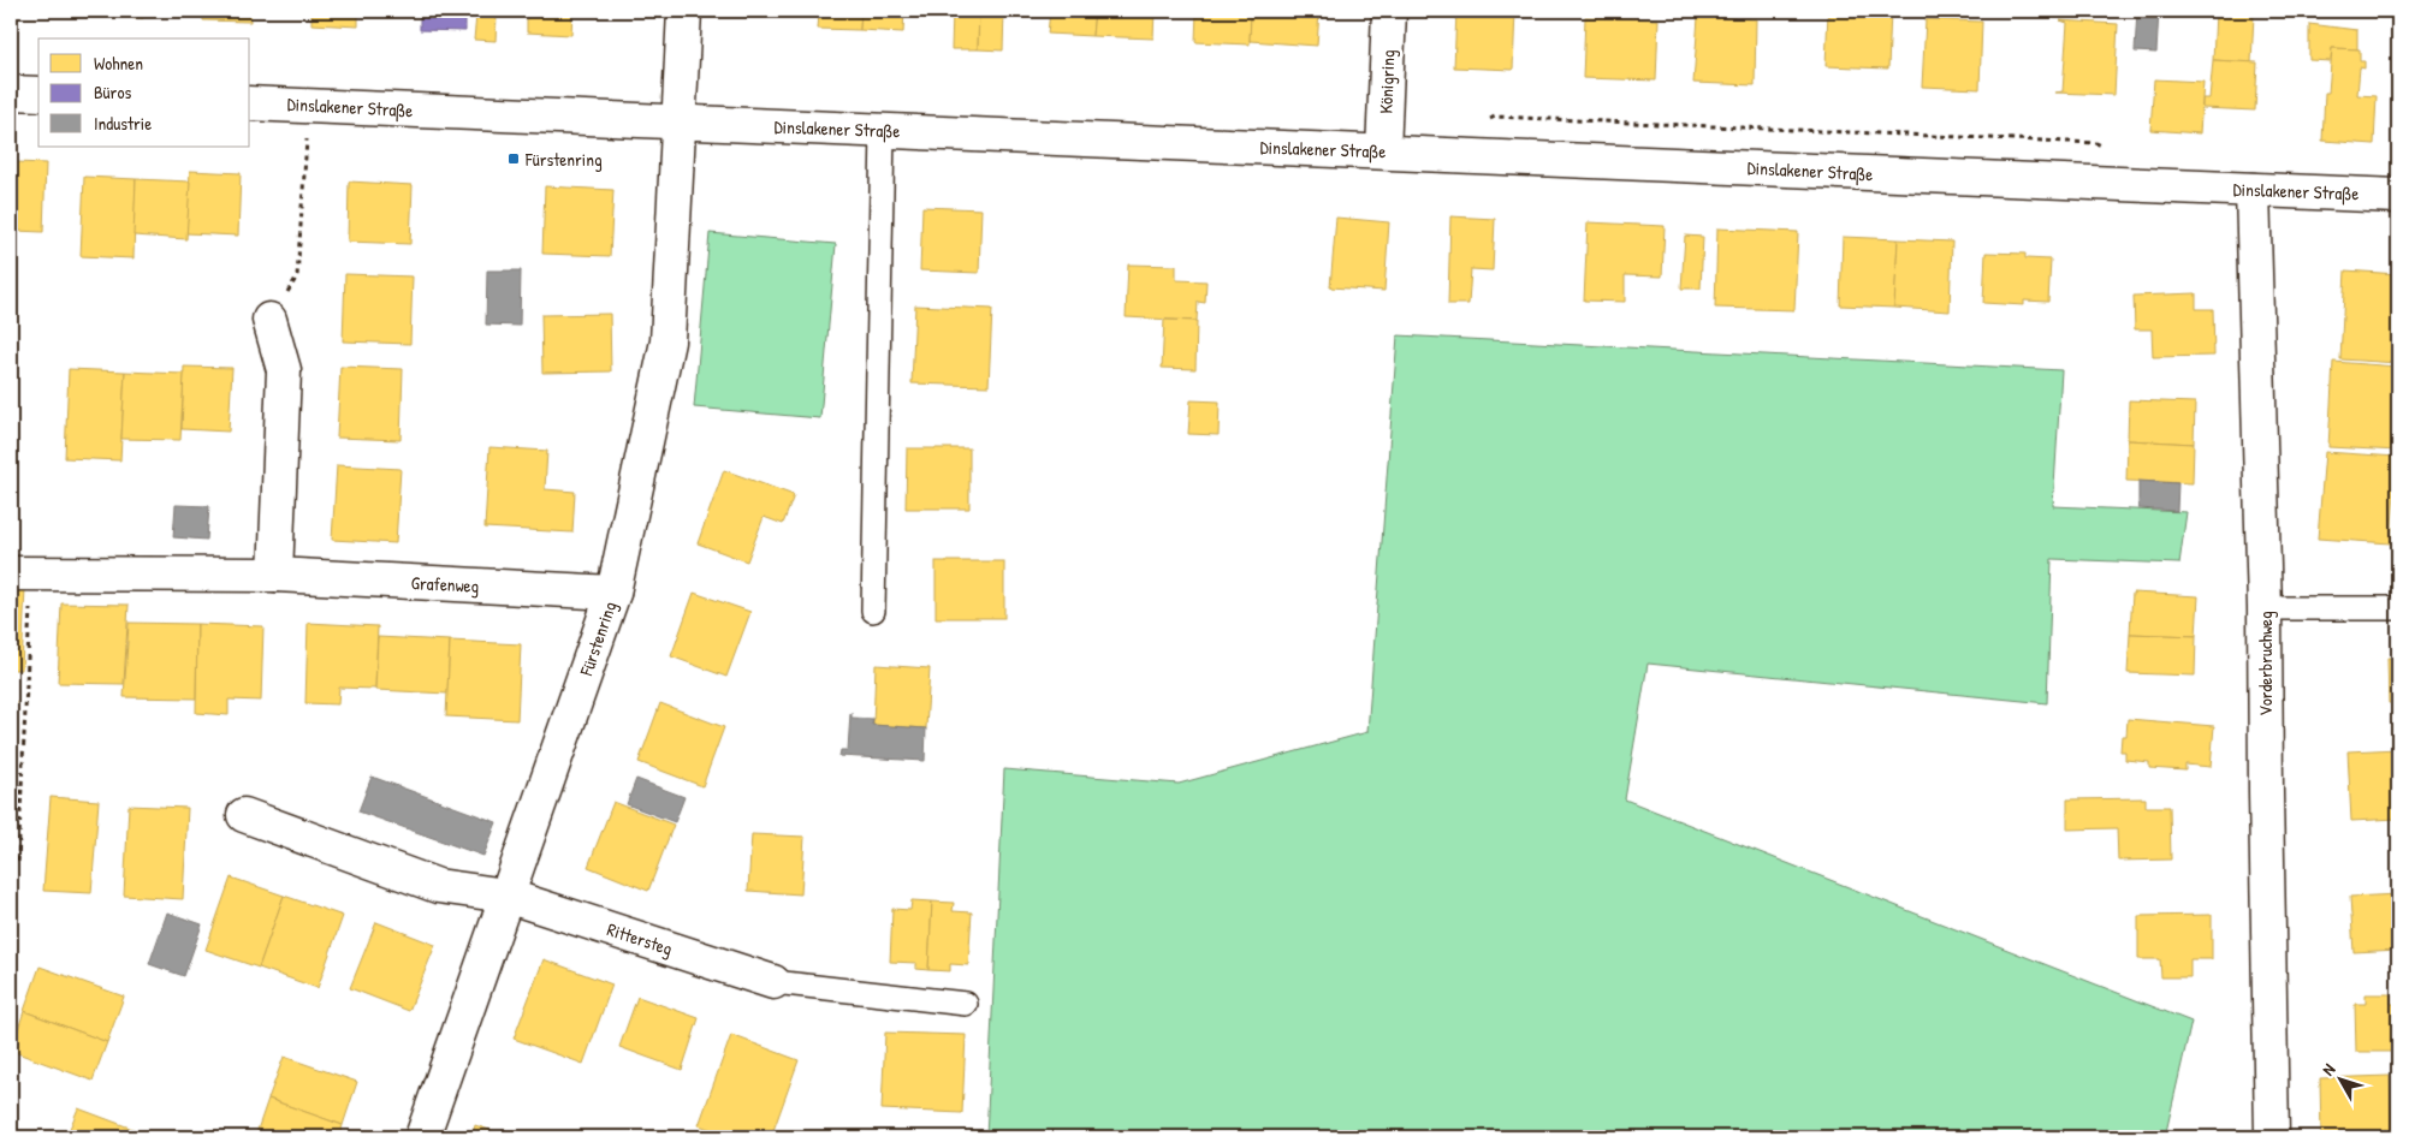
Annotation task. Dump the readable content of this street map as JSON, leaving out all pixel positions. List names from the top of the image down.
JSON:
{
  "streets": {
    "street": [
      "Königring",
      "Dinslakener Straße",
      "Grafenweg",
      "Fürstenring",
      "Vorderbruchweg",
      "Rittersteg"
    ]
  },
  "crossings": [
    ["Königring", "Dinslakener Straße"],
    ["Dinslakener Straße", "Fürstenring"],
    ["Dinslakener Straße", "Vorderbruchweg"],
    ["Grafenweg", "Fürstenring"],
    ["Fürstenring", "Rittersteg"]
  ],
  "places": {
    "transit": ["Fürstenring"]
  },
  "legend": ["Wohnen", "Büros", "Industrie"],
  "north": "top left"
}
